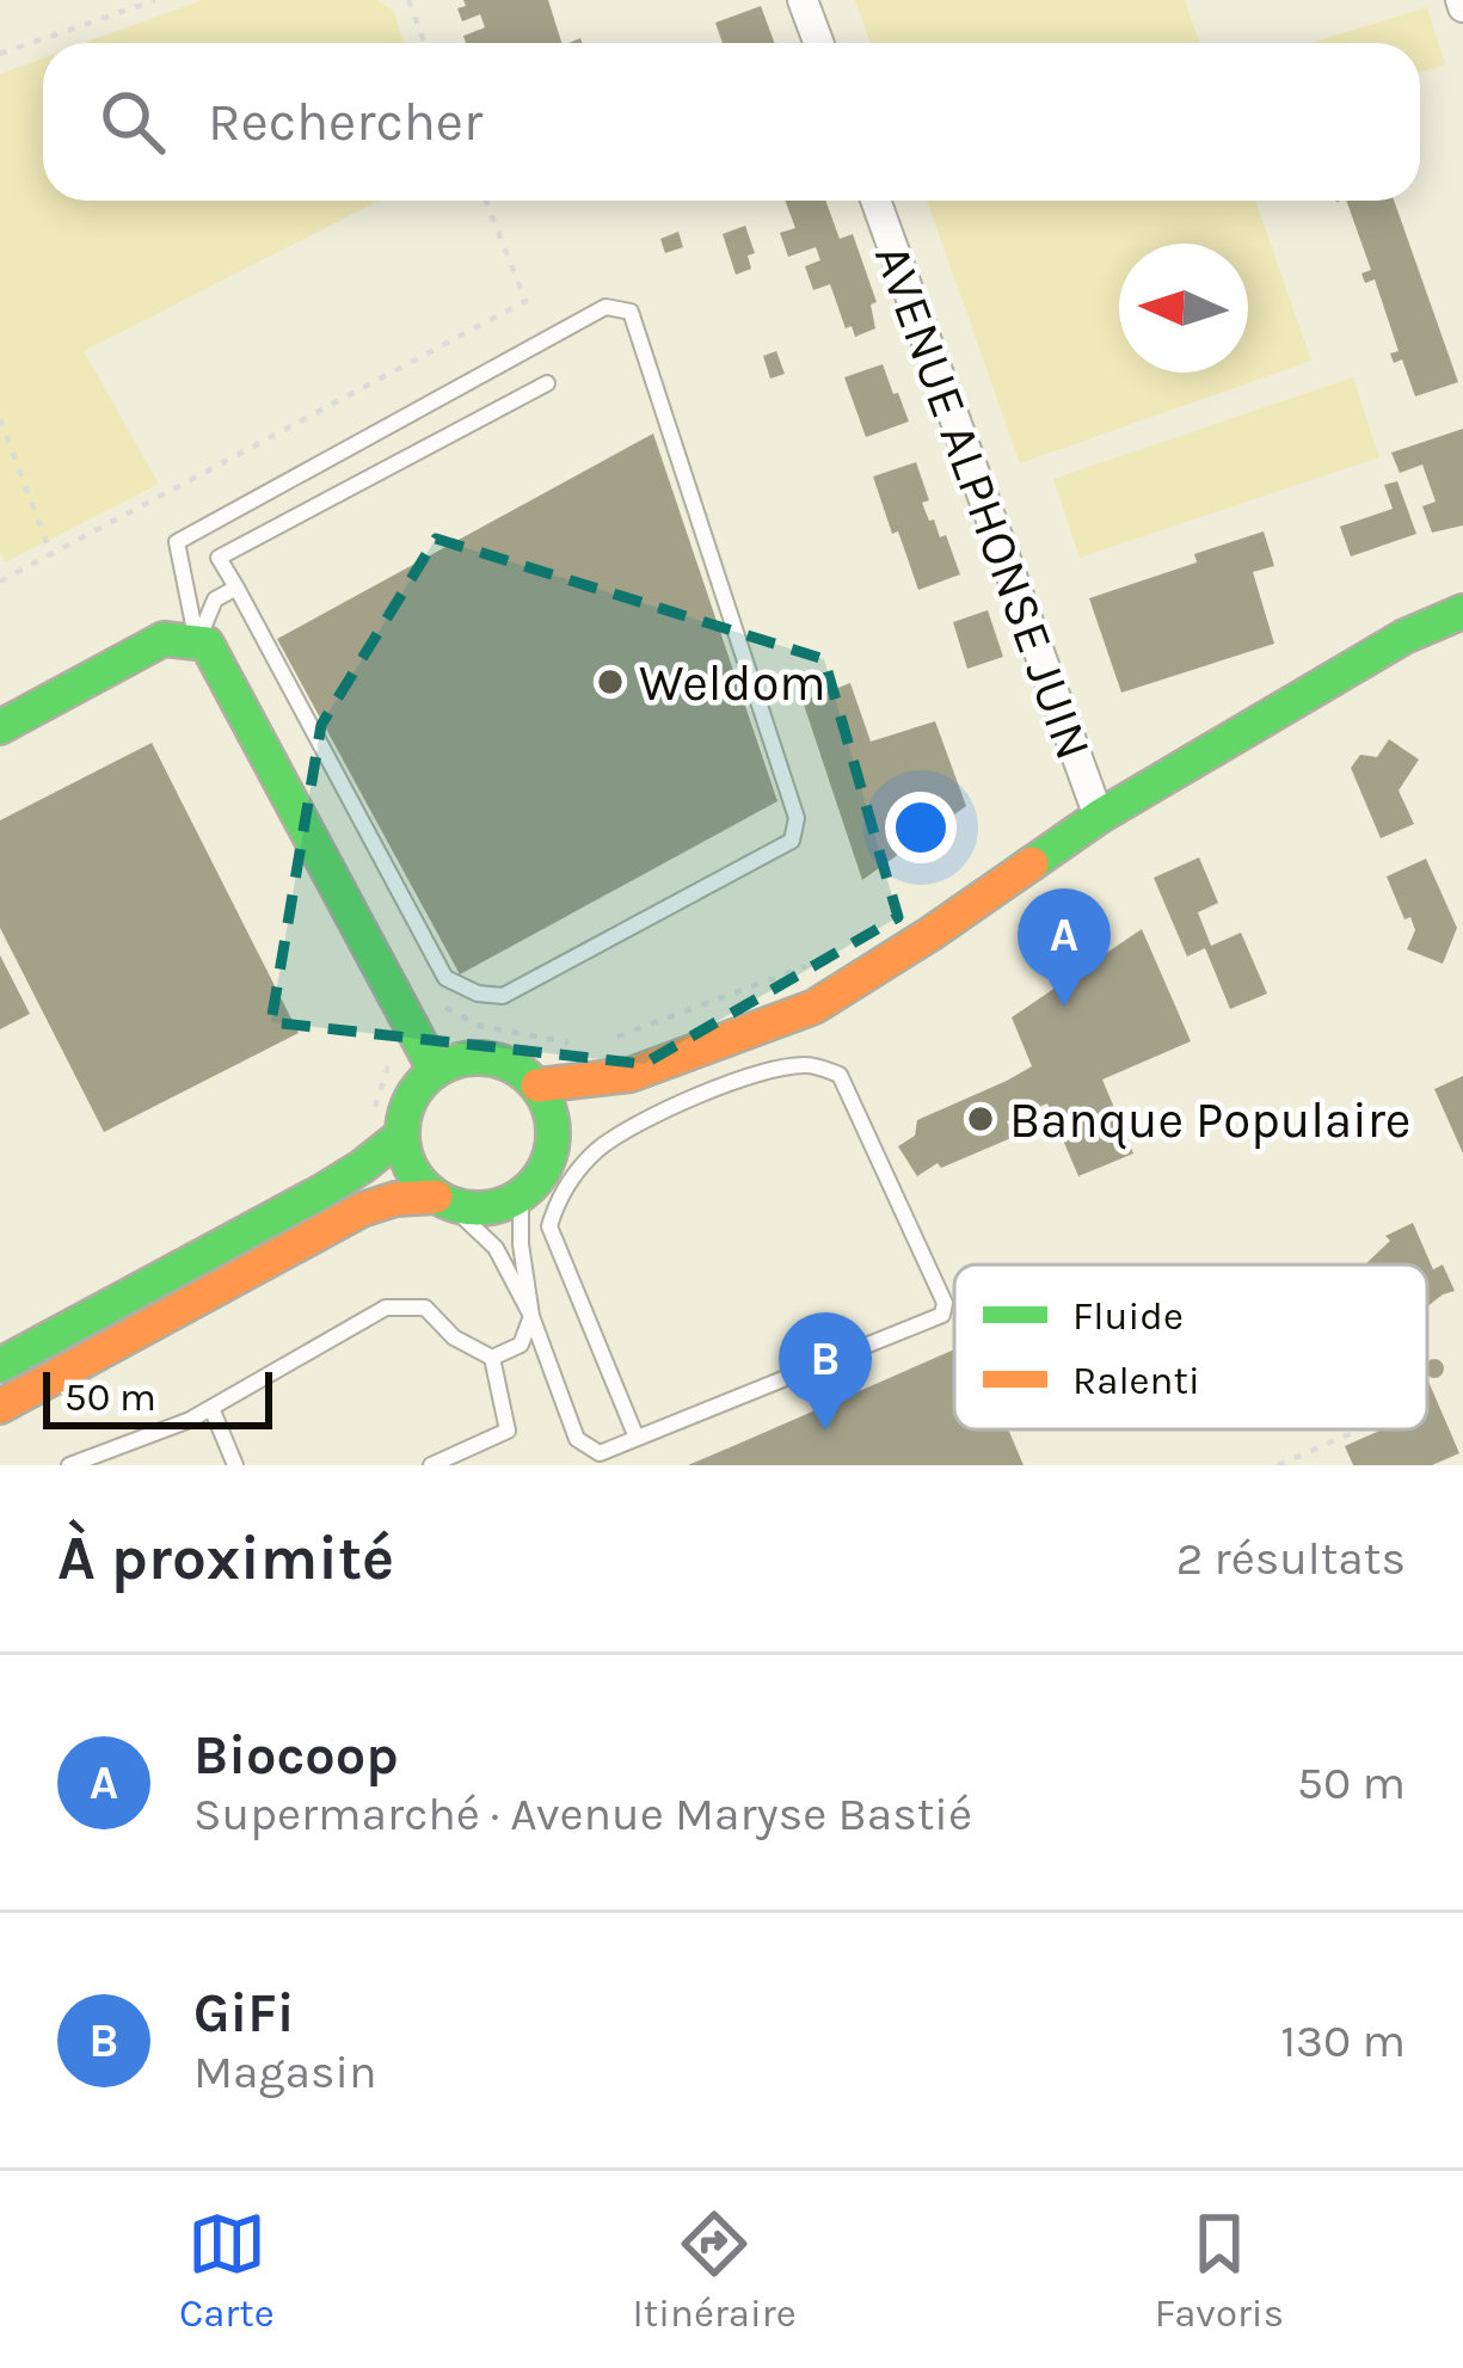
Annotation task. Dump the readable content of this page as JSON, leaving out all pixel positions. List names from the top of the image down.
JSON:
{
  "streets": {
    "street": ["AVENUE ALPHONSE JUIN"]
  },
  "places": ["Weldom", "Banque Populaire"],
  "legend": ["Fluide", "Ralenti"],
  "scale_bar": "50 m",
  "north": "left",
  "page": {
    "search": "Rechercher",
    "pins": ["A", "B"],
    "scale": "50 m",
    "heading": ["À proximité", "2 résultats"],
    "list": [
      {
        "mark": "A",
        "name": "Biocoop",
        "note": "Supermarché · Avenue Maryse Bastié",
        "value": "50 m"
      },
      {
        "mark": "B",
        "name": "GiFi",
        "note": "Magasin",
        "value": "130 m"
      }
    ],
    "nav": ["Carte", "Itinéraire", "Favoris"]
  }
}
